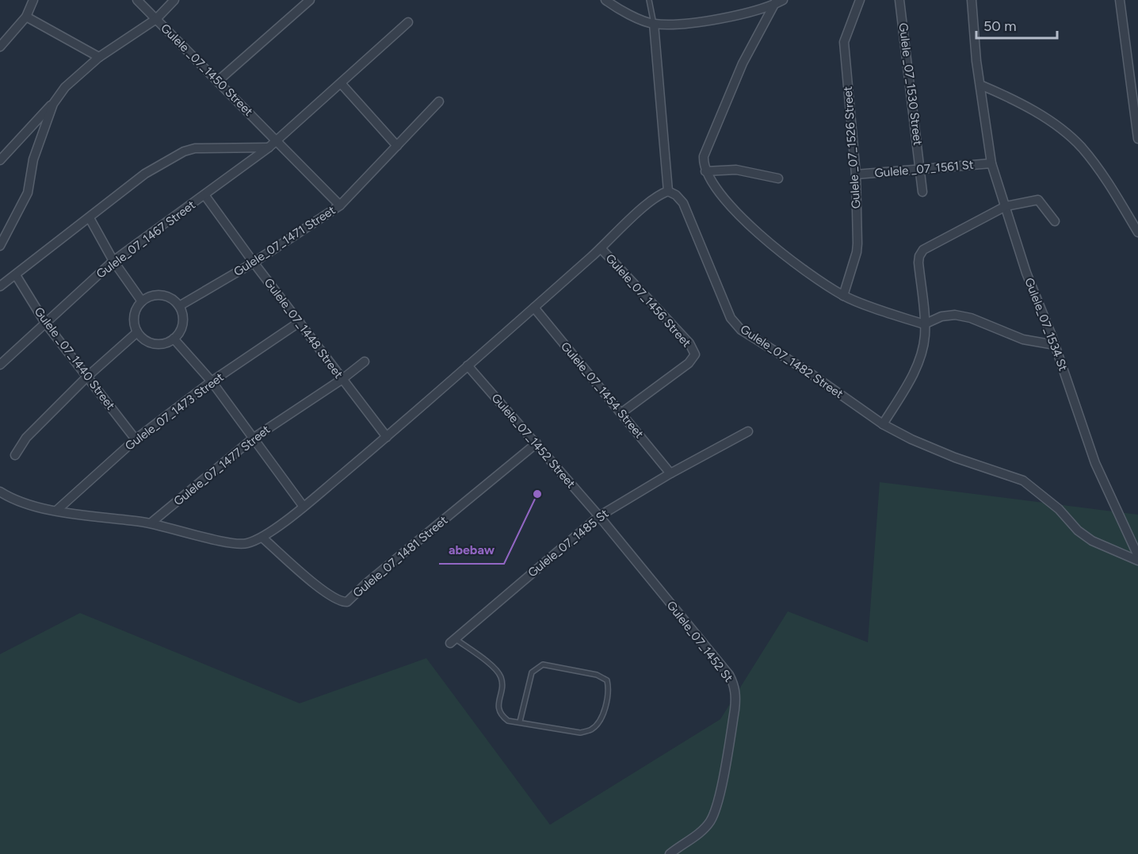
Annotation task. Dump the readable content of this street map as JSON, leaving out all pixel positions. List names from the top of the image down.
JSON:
{
  "streets": {
    "street": [
      "Gulele _07_1450 Street",
      "Gulele _07_1530 Street",
      "Gulele _07_1526 Street",
      "Gulele _07_1561 St",
      "Gulele_07_1467 Street",
      "Gulele_07_1471 Street",
      "Gulele_07_1456 Street",
      "Gulele_07_1534 St",
      "Gulele_07_1448 Street",
      "Gulele _07_1440 Street",
      "Gulele_07_1482 Street",
      "Gulele_07_1454 Street",
      "Gulele_07_1473 Street",
      "Gulele_07_1452 Street",
      "Gulele_07_1477 Street",
      "Gulele_07_1485 St",
      "Gulele_07_1481 Street",
      "Gulele_07_1452 St"
    ]
  },
  "crossings": [
    ["Gulele _07_1450 Street", "Gulele_07_1467 Street"],
    ["Gulele _07_1450 Street", "Gulele_07_1471 Street"],
    ["Gulele _07_1530 Street", "Gulele _07_1561 St"],
    ["Gulele _07_1526 Street", "Gulele _07_1561 St"],
    ["Gulele _07_1561 St", "Gulele_07_1534 St"],
    ["Gulele_07_1467 Street", "Gulele_07_1448 Street"],
    ["Gulele_07_1467 Street", "Gulele _07_1440 Street"],
    ["Gulele_07_1471 Street", "Gulele_07_1448 Street"],
    ["Gulele_07_1456 Street", "Gulele_07_1454 Street"],
    ["Gulele_07_1448 Street", "Gulele_07_1473 Street"],
    ["Gulele_07_1448 Street", "Gulele_07_1477 Street"],
    ["Gulele _07_1440 Street", "Gulele_07_1473 Street"],
    ["Gulele_07_1454 Street", "Gulele_07_1485 St"],
    ["Gulele_07_1452 Street", "Gulele_07_1485 St"],
    ["Gulele_07_1452 Street", "Gulele_07_1481 Street"],
    ["Gulele_07_1452 Street", "Gulele_07_1452 St"],
    ["Gulele_07_1485 St", "Gulele_07_1452 St"]
  ],
  "places": ["abebaw"],
  "scale_bar": "50 m"
}
